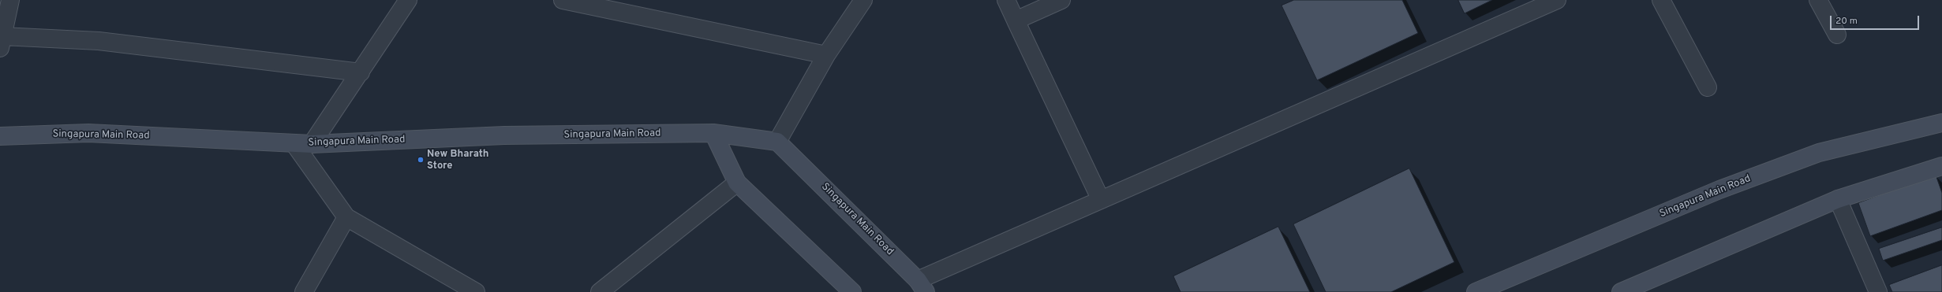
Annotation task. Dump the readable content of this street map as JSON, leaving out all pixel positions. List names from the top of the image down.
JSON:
{
  "streets": {
    "street": ["Singapura Main Road"]
  },
  "places": ["New Bharath Store"],
  "scale_bar": "20 m"
}
